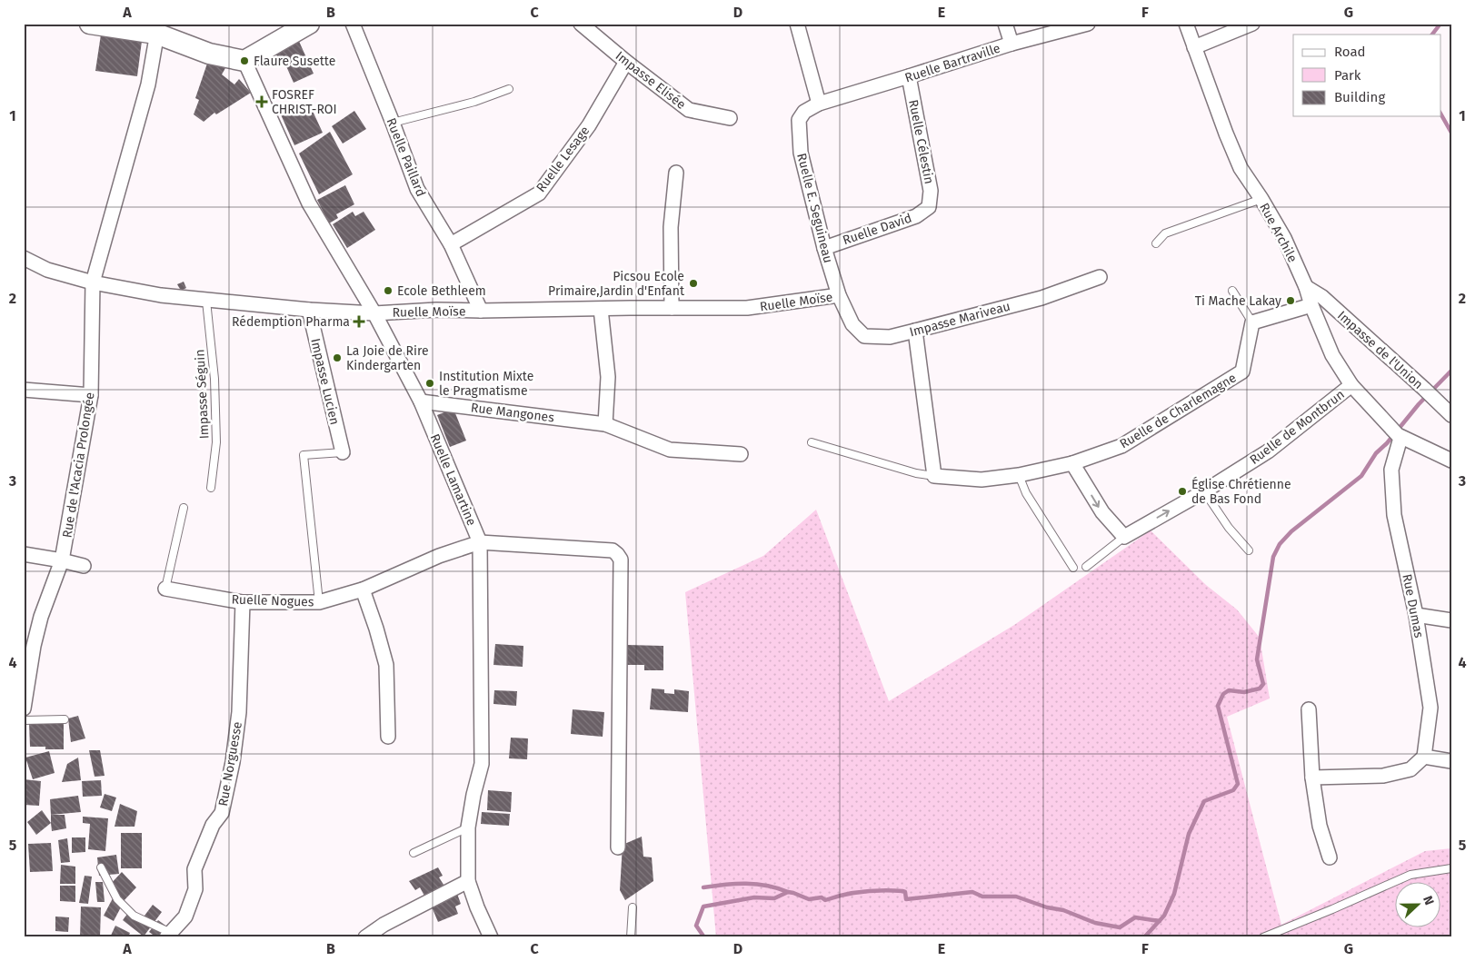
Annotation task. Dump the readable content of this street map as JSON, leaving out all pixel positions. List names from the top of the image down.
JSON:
{
  "streets": {
    "street": [
      "Ruelle Bartraville",
      "Impasse Elisée",
      "Ruelle Célestin",
      "Ruelle Paillard",
      "Ruelle Lesage",
      "Ruelle E. Seguineau",
      "Ruelle David",
      "Rue Archile",
      "Ruelle Moïse",
      "Impasse Mariveau",
      "Impasse de l'Union",
      "Impasse Lucien",
      "Ruelle de Charlemagne",
      "Rue Mangones",
      "Ruelle de Montbrun",
      "Rue de l'Acacia Prolongée",
      "Ruelle Lamartine",
      "Ruelle Nogues",
      "Rue Dumas",
      "Rue Norguesse"
    ],
    "lane": ["Impasse Séguin"]
  },
  "crossings": [
    ["Ruelle Bartraville", "Ruelle Célestin"],
    ["Ruelle Bartraville", "Ruelle E. Seguineau"],
    ["Impasse Elisée", "Ruelle Lesage"],
    ["Ruelle Célestin", "Ruelle David"],
    ["Ruelle Paillard", "Ruelle Lesage"],
    ["Ruelle Paillard", "Ruelle Moïse"],
    ["Ruelle E. Seguineau", "Ruelle David"],
    ["Ruelle E. Seguineau", "Ruelle Moïse"],
    ["Ruelle E. Seguineau", "Impasse Mariveau"],
    ["Rue Archile", "Impasse de l'Union"],
    ["Rue Archile", "Ruelle de Montbrun"],
    ["Rue Archile", "Rue Dumas"],
    ["Ruelle Moïse", "Impasse Mariveau"],
    ["Ruelle Moïse", "Impasse Lucien"],
    ["Ruelle Moïse", "Impasse Séguin"],
    ["Ruelle Moïse", "Rue de l'Acacia Prolongée"],
    ["Ruelle Moïse", "Ruelle Lamartine"],
    ["Rue Mangones", "Ruelle Lamartine"],
    ["Ruelle Lamartine", "Ruelle Nogues"],
    ["Ruelle Nogues", "Rue Norguesse"]
  ],
  "places": {
    "other": [
      "Flaure Susette",
      "Picsou Ecole Primaire,Jardin d'Enfant",
      "Ecole Bethleem",
      "Ti Mache Lakay",
      "La Joie de Rire Kindergarten",
      "Institution Mixte le Pragmatisme",
      "Église Chrétienne de Bas Fond"
    ],
    "health": ["FOSREF CHRIST-ROI", "Rédemption Pharma"]
  },
  "legend": ["Road", "Park", "Building"],
  "north": "right",
  "grid": {
    "columns": [
      "A",
      "B",
      "C",
      "D",
      "E",
      "F",
      "G"
    ],
    "rows": [
      "1",
      "2",
      "3",
      "4",
      "5"
    ]
  }
}
